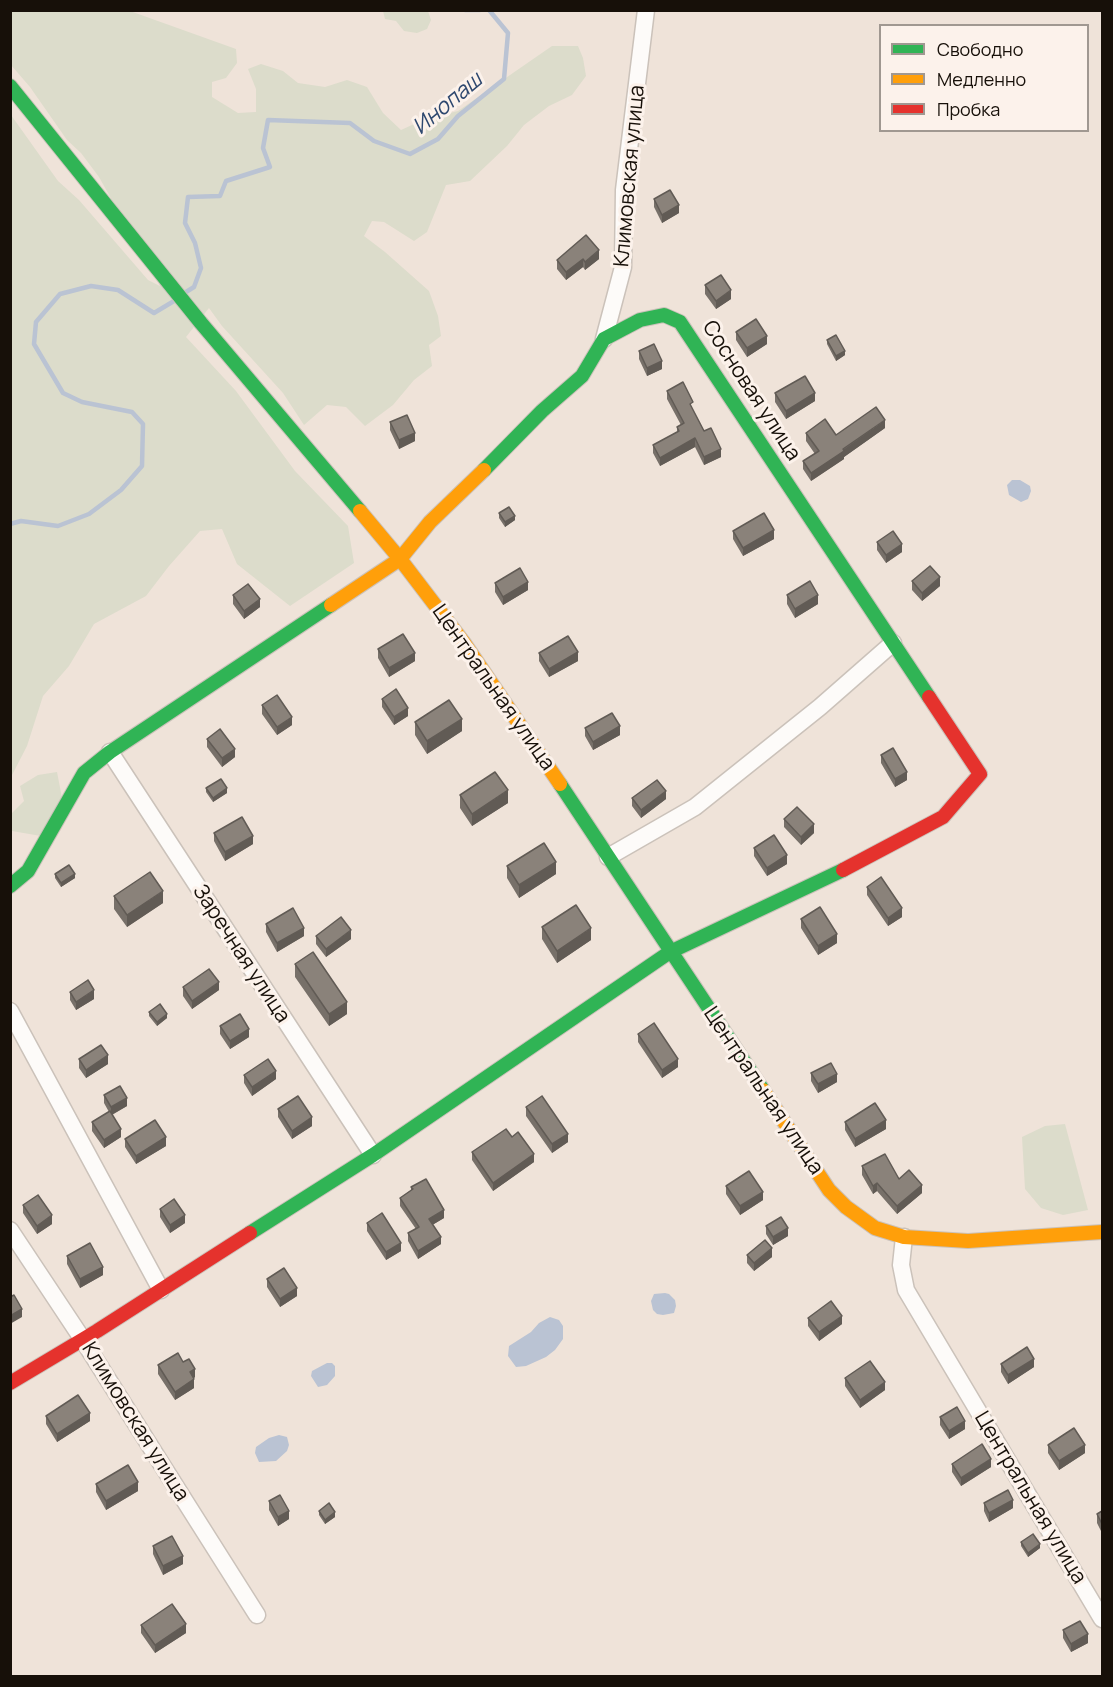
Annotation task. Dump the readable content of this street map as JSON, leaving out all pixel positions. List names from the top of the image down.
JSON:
{
  "streets": {
    "street": [
      "Климовская улица",
      "Сосновая улица",
      "Центральная улица",
      "Заречная улица"
    ]
  },
  "crossings": [
    ["Климовская улица", "Сосновая улица"],
    ["Сосновая улица", "Центральная улица"]
  ],
  "water": ["Инопаш"],
  "legend": ["Свободно", "Медленно", "Пробка"]
}
